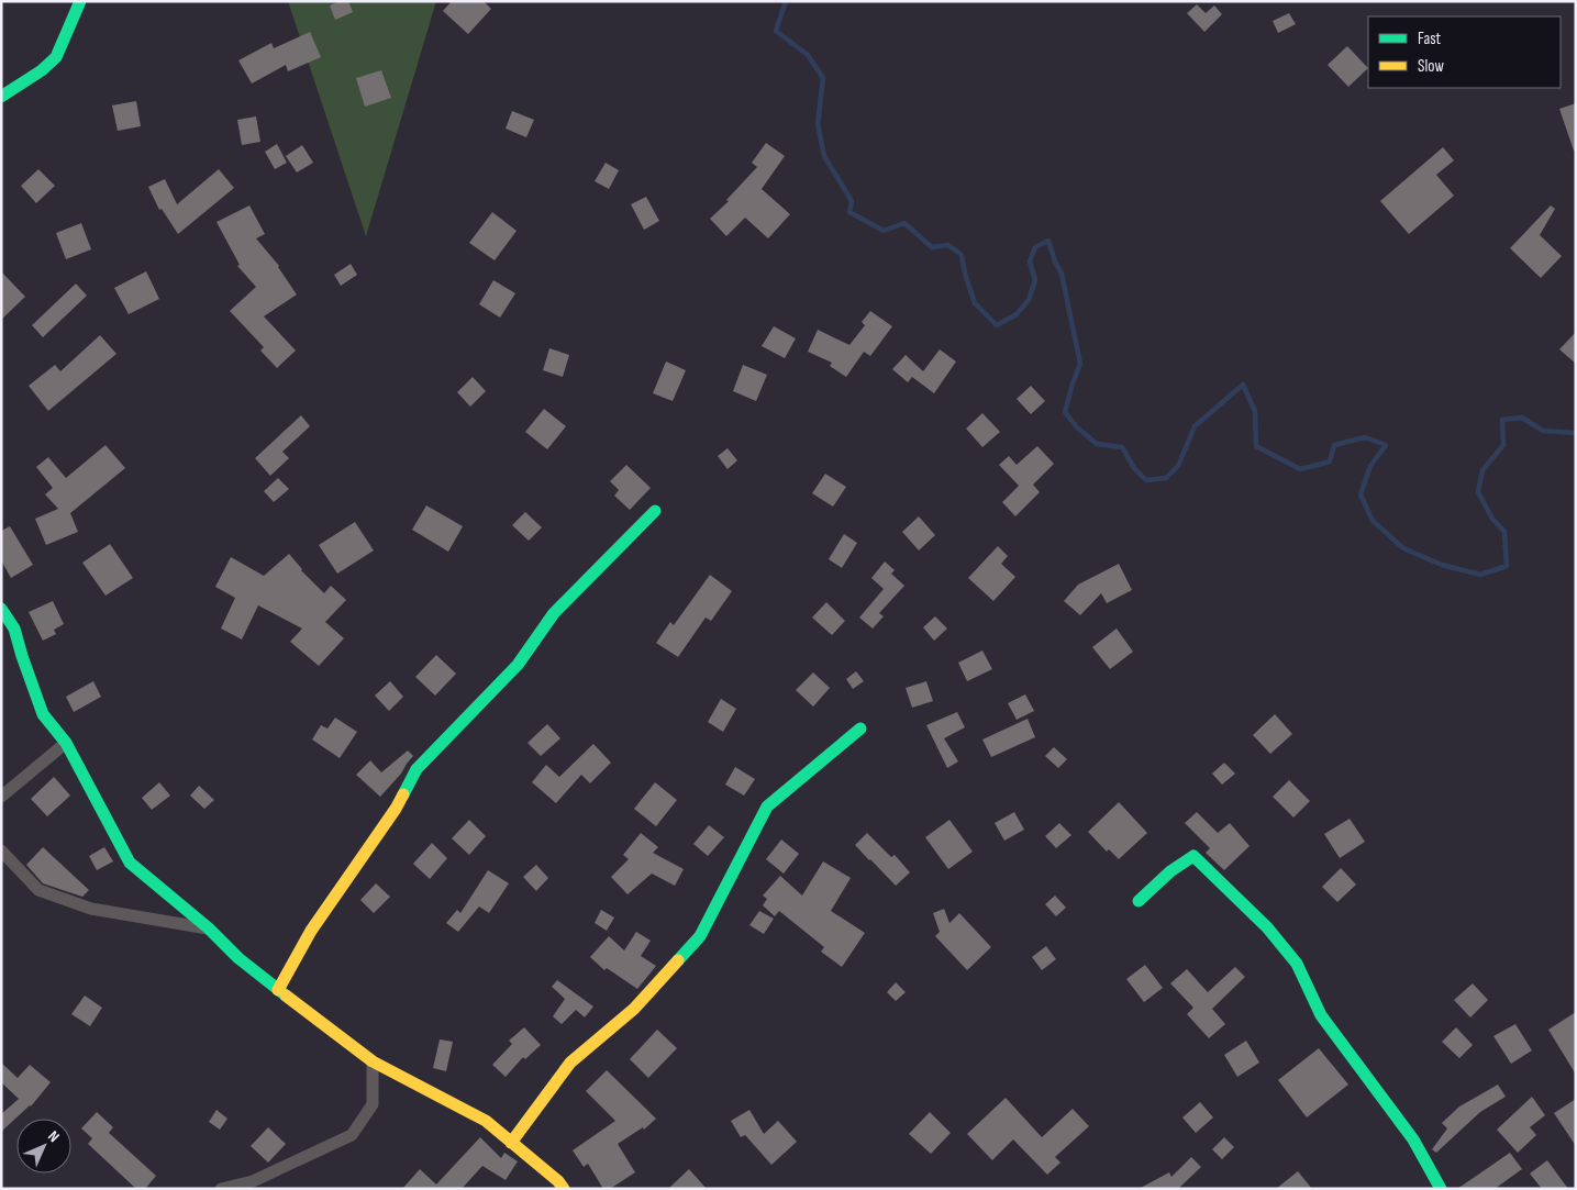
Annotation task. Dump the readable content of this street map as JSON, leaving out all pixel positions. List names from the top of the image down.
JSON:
{
  "legend": ["Fast", "Slow"],
  "north": "top right"
}
